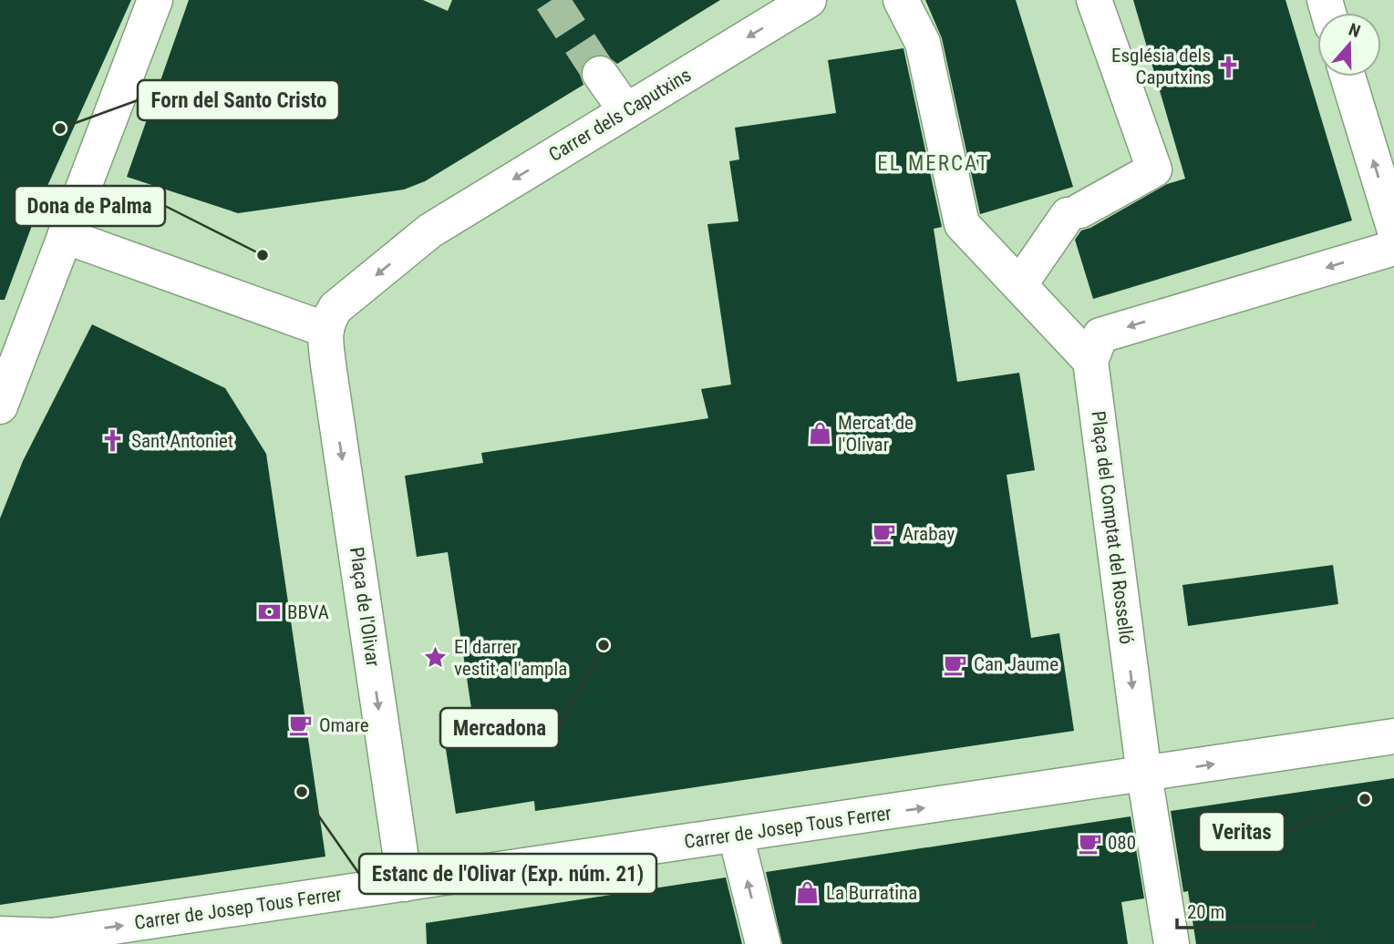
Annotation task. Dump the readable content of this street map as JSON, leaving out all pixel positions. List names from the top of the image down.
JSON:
{
  "streets": {
    "street": [
      "Carrer dels Caputxins",
      "Plaça del Comptat del Rosselló",
      "Plaça de l'Olivar",
      "Carrer de Josep Tous Ferrer"
    ]
  },
  "crossings": [
    ["Carrer dels Caputxins", "Plaça de l'Olivar"],
    ["Plaça del Comptat del Rosselló", "Carrer de Josep Tous Ferrer"],
    ["Plaça de l'Olivar", "Carrer de Josep Tous Ferrer"]
  ],
  "one_way": [
    "Carrer dels Caputxins",
    "Plaça del Comptat del Rosselló",
    "Plaça de l'Olivar",
    "Carrer de Josep Tous Ferrer"
  ],
  "districts": ["EL MERCAT"],
  "places": {
    "church": ["Església dels Caputxins", "Sant Antoniet"],
    "other": [
      "Forn del Santo Cristo",
      "Dona de Palma",
      "Mercadona",
      "Estanc de l'Olivar (Exp. núm. 21)",
      "Veritas"
    ],
    "shop": ["Mercat de l'Olivar", "La Burratina"],
    "cafe": [
      "Arabay",
      "Can Jaume",
      "Omare",
      "080"
    ],
    "bank": ["BBVA"],
    "place": ["El darrer vestit a l'ampla"]
  },
  "scale_bar": "20 m",
  "north": "top"
}
